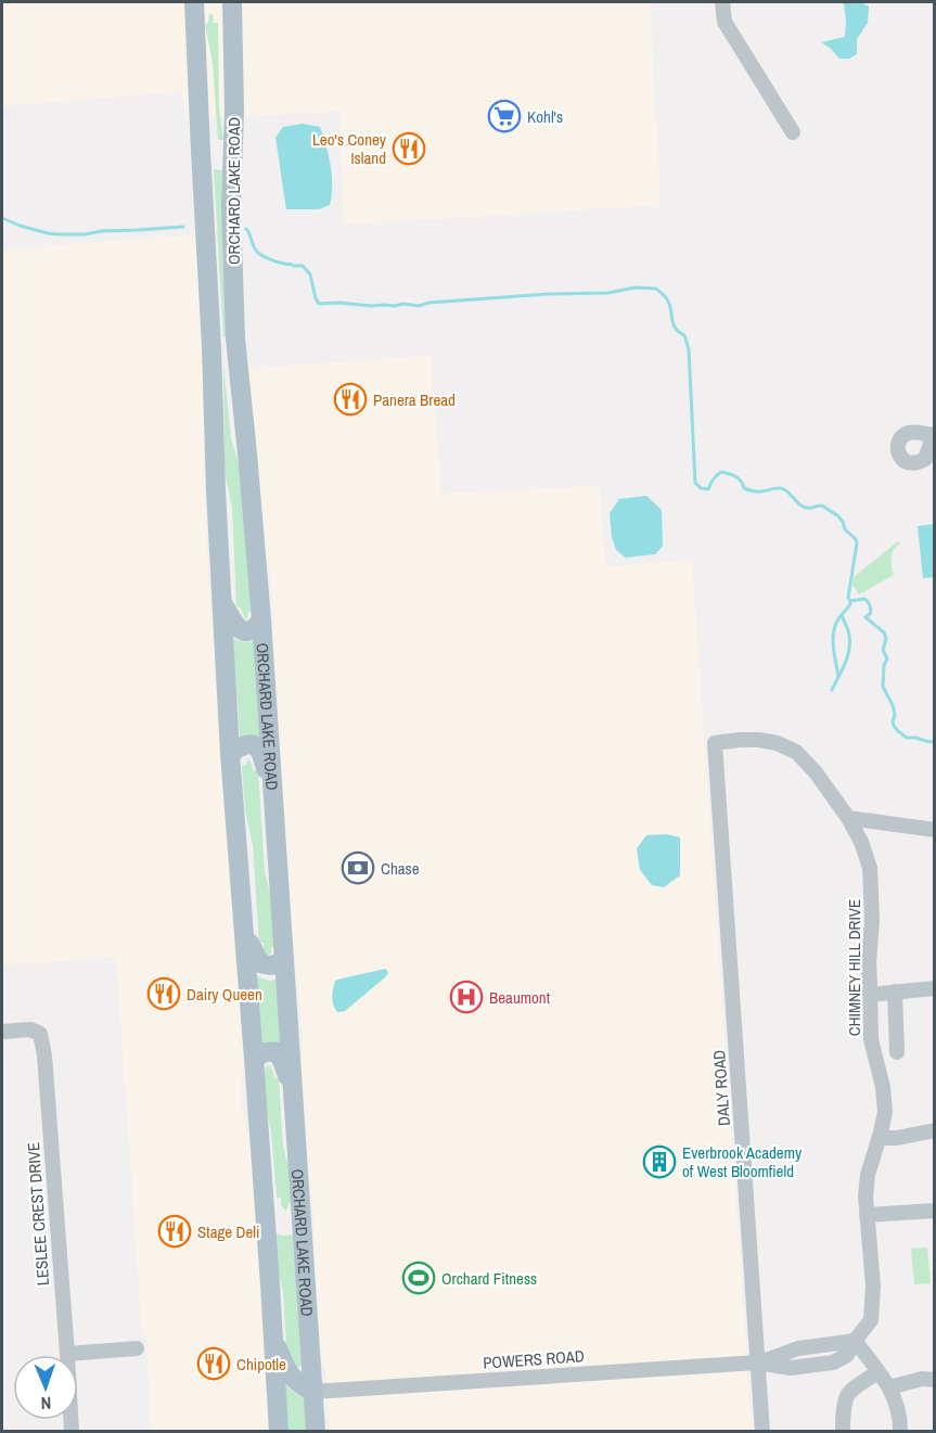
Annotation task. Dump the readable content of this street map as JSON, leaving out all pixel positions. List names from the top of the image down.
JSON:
{
  "streets": {
    "main road": ["ORCHARD LAKE ROAD"],
    "street": [
      "CHIMNEY HILL DRIVE",
      "DALY ROAD",
      "LESLEE CREST DRIVE",
      "POWERS ROAD"
    ]
  },
  "crossings": [
    ["ORCHARD LAKE ROAD", "POWERS ROAD"],
    ["CHIMNEY HILL DRIVE", "DALY ROAD"],
    ["DALY ROAD", "POWERS ROAD"]
  ],
  "places": {
    "supermarket": ["Kohl's"],
    "restaurant": [
      "Leo's Coney Island",
      "Panera Bread",
      "Dairy Queen",
      "Stage Deli",
      "Chipotle"
    ],
    "bank": ["Chase"],
    "hospital": ["Beaumont"],
    "building": ["Everbrook Academy of West Bloomfield"],
    "sports": ["Orchard Fitness"]
  },
  "north": "bottom"
}
